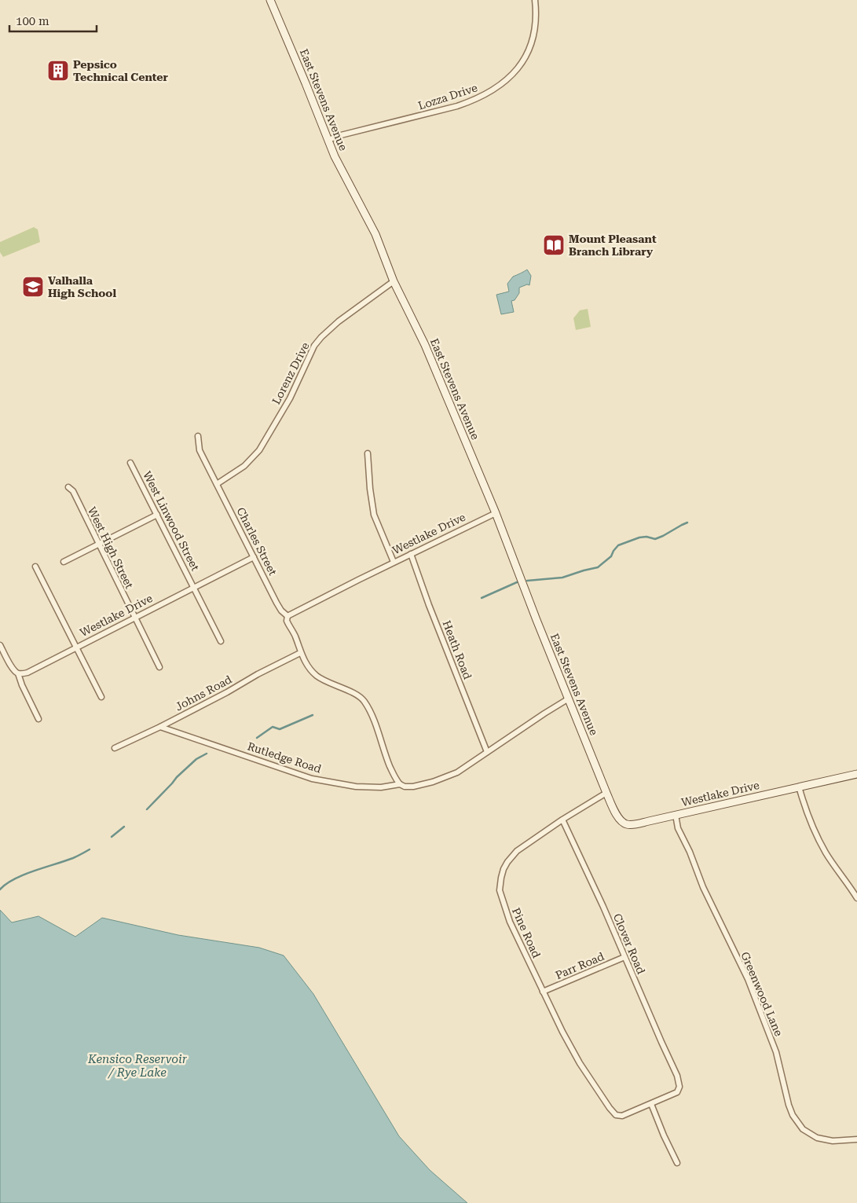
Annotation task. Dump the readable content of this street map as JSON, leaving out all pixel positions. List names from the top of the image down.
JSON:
{
  "streets": {
    "street": [
      "Lozza Drive",
      "East Stevens Avenue",
      "Lorenz Drive",
      "West Linwood Street",
      "Westlake Drive",
      "Charles Street",
      "West High Street",
      "Heath Road",
      "Johns Road",
      "Rutledge Road",
      "Pine Road",
      "Clover Road",
      "Parr Road",
      "Greenwood Lane"
    ]
  },
  "crossings": [
    ["Lozza Drive", "East Stevens Avenue"],
    ["East Stevens Avenue", "Lorenz Drive"],
    ["East Stevens Avenue", "Westlake Drive"],
    ["East Stevens Avenue", "Rutledge Road"],
    ["East Stevens Avenue", "Pine Road"],
    ["Lorenz Drive", "Charles Street"],
    ["West Linwood Street", "Westlake Drive"],
    ["Westlake Drive", "Charles Street"],
    ["Westlake Drive", "West High Street"],
    ["Westlake Drive", "Heath Road"],
    ["Westlake Drive", "Pine Road"],
    ["Westlake Drive", "Greenwood Lane"],
    ["Charles Street", "Johns Road"],
    ["Charles Street", "Rutledge Road"],
    ["Heath Road", "Rutledge Road"],
    ["Johns Road", "Rutledge Road"],
    ["Pine Road", "Clover Road"],
    ["Pine Road", "Parr Road"],
    ["Clover Road", "Parr Road"]
  ],
  "water": ["Kensico Reservoir / Rye Lake"],
  "places": {
    "building": ["Pepsico Technical Center"],
    "library": ["Mount Pleasant Branch Library"],
    "school or university": ["Valhalla High School"]
  },
  "scale_bar": "100 m"
}
